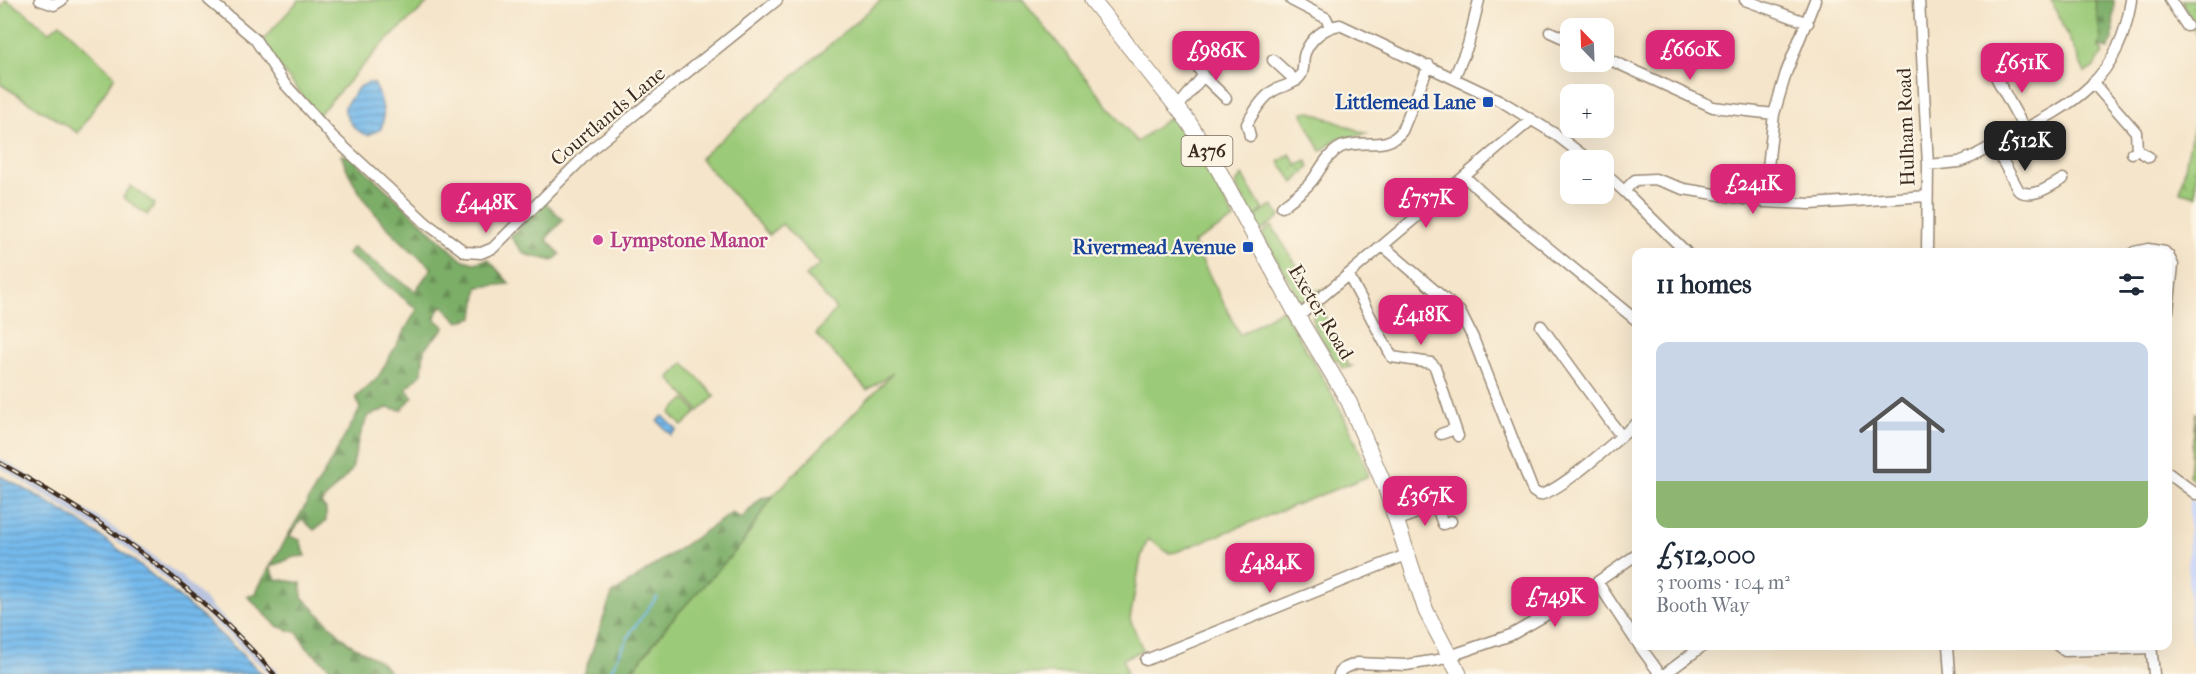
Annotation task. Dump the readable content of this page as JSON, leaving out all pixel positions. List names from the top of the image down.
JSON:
{
  "streets": {
    "highway": ["A376", "Exeter Road"],
    "street": ["Courtlands Lane", "Hulham Road"]
  },
  "places": {
    "transit": ["Littlemead Lane", "Rivermead Avenue"],
    "other": ["Lympstone Manor"]
  },
  "north": "top left",
  "page": {
    "map_buttons": ["+", "−"],
    "price": [
      "£660K",
      "£986K",
      "£651K",
      "£512K",
      "£241K",
      "£757K",
      "£448K",
      "£418K",
      "£367K",
      "£484K",
      "£749K"
    ],
    "heading": "11 homes",
    "list": [
      {
        "name": "£512,000",
        "note": "3 rooms · 104 m² · Booth Way"
      }
    ]
  }
}
